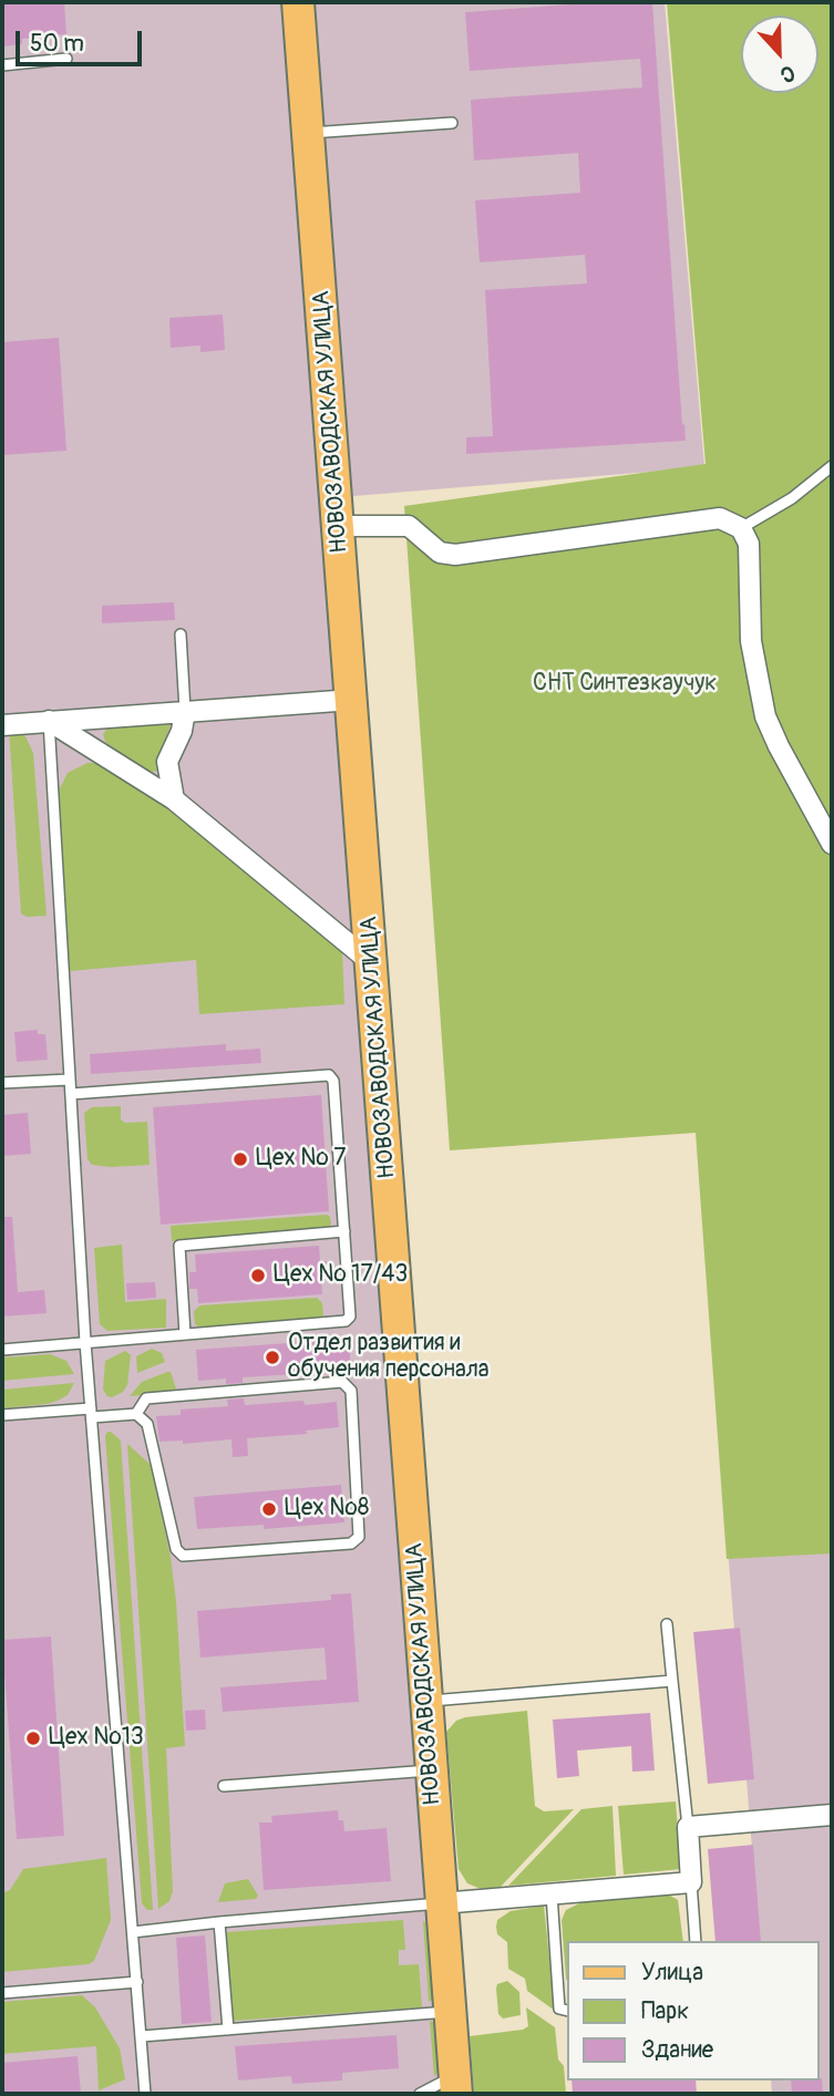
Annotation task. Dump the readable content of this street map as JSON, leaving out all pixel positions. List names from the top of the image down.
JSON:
{
  "streets": {
    "main road": ["НОВОЗАВОДСКАЯ УЛИЦА"]
  },
  "parks": ["СНТ Синтезкаучук"],
  "places": [
    "Цех № 7",
    "Цех № 17/43",
    "Отдел развития и обучения персонала",
    "Цех №8",
    "Цех №13"
  ],
  "legend": ["Улица", "Парк", "Здание"],
  "scale_bar": "50 m",
  "north": "bottom"
}
